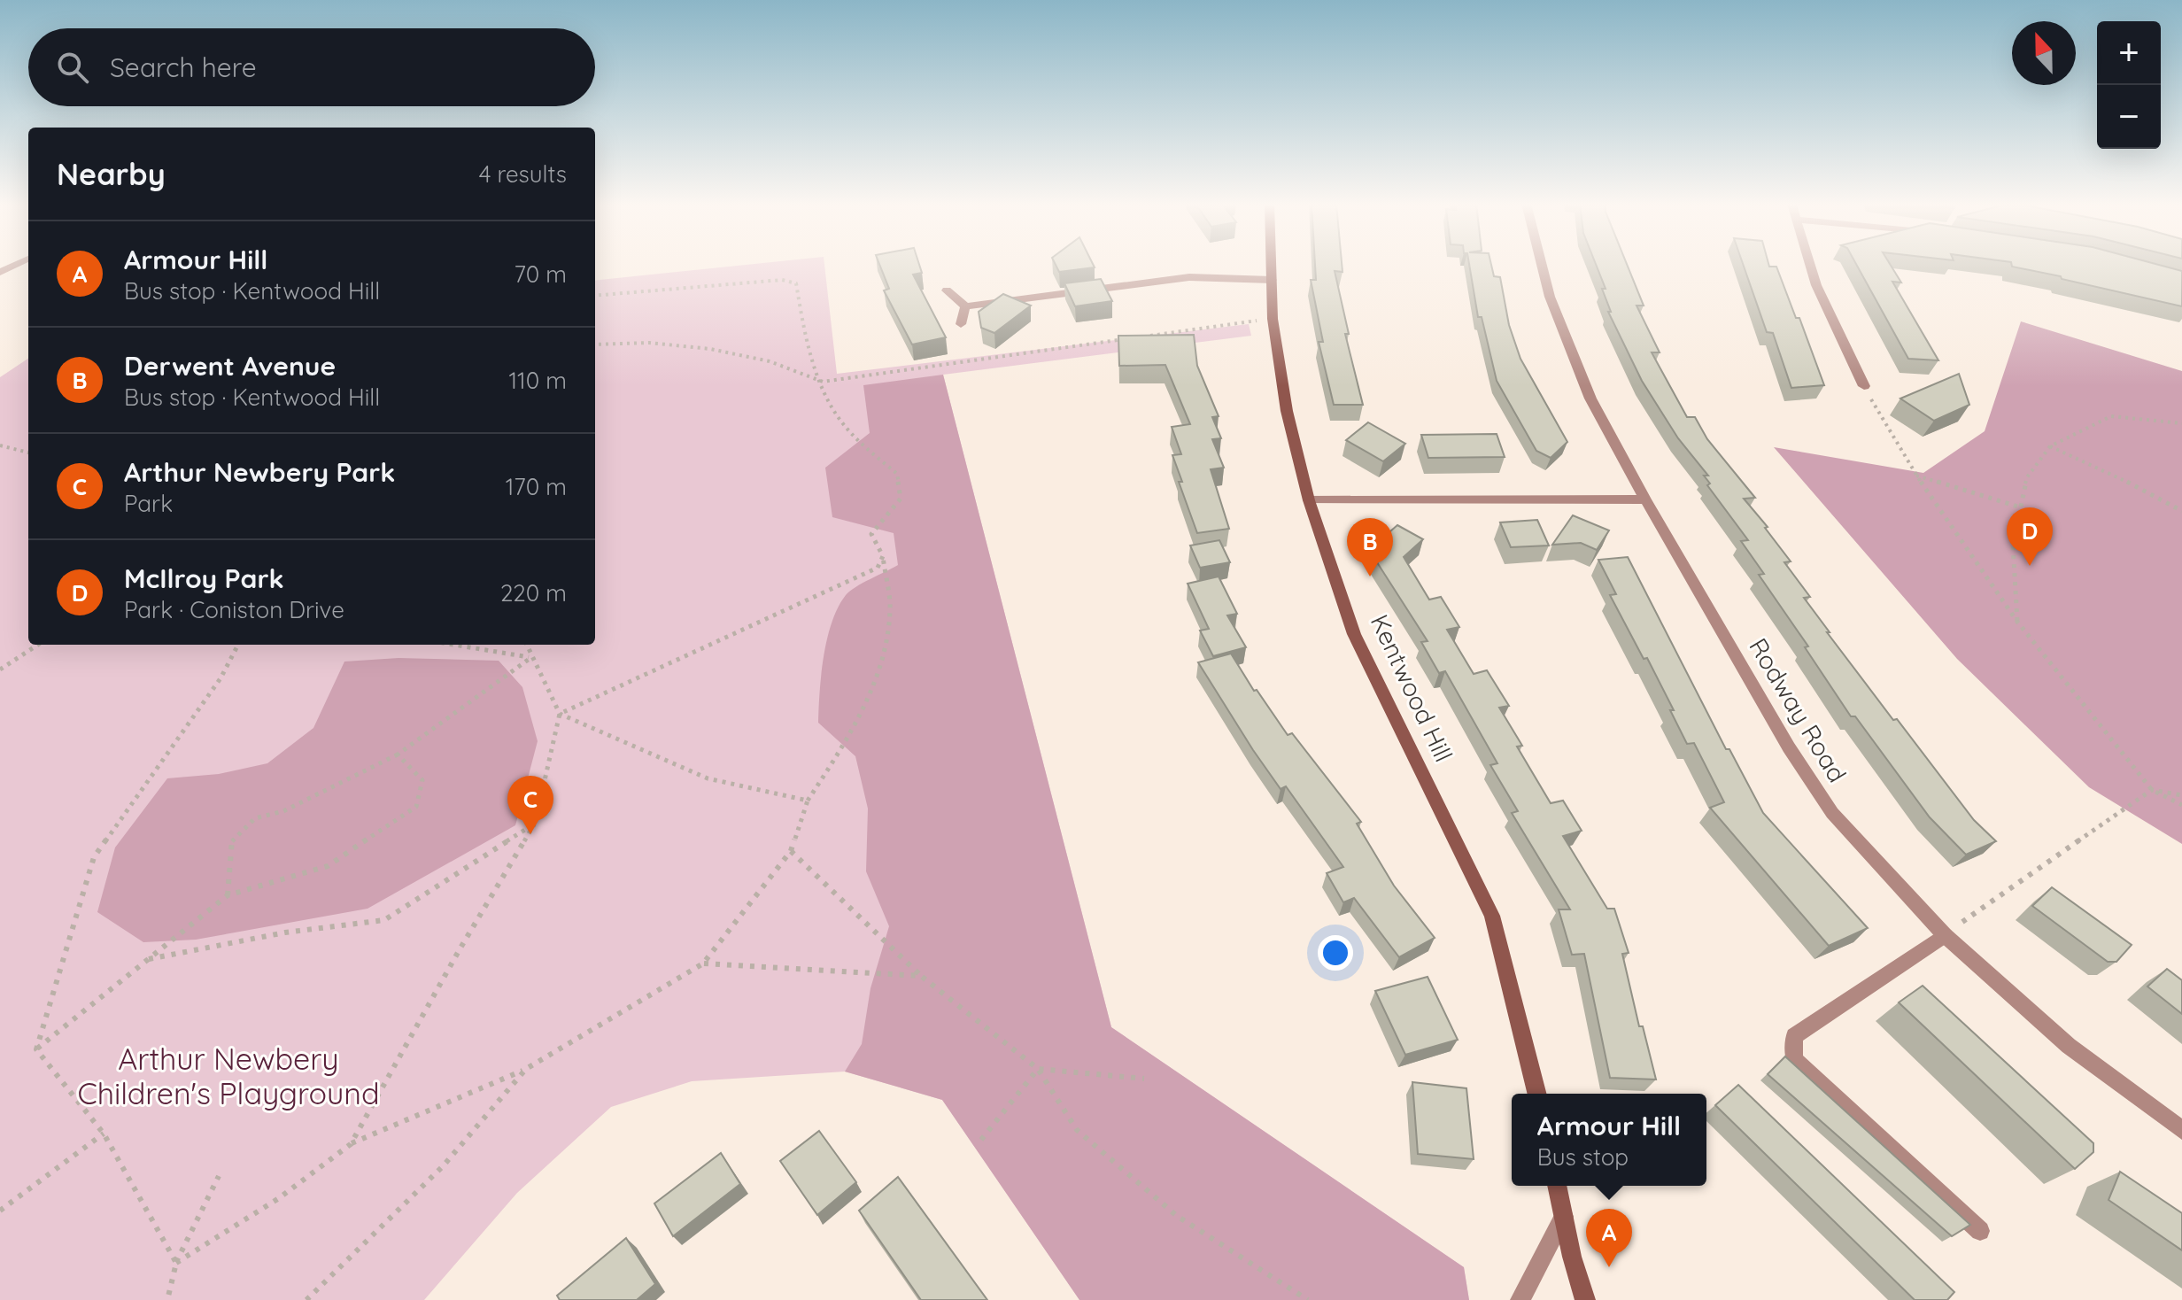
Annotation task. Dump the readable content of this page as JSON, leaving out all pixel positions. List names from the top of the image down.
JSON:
{
  "streets": {
    "street": ["Kentwood Hill", "Rodway Road"]
  },
  "parks": ["Arthur Newbery Children's Playground"],
  "north": "top",
  "page": {
    "map_buttons": ["+", "−"],
    "search": "Search here",
    "heading": ["Nearby", "4 results"],
    "list": [
      {
        "mark": "A",
        "name": "Armour Hill",
        "note": "Bus stop · Kentwood Hill",
        "value": "70 m"
      },
      {
        "mark": "B",
        "name": "Derwent Avenue",
        "note": "Bus stop · Kentwood Hill",
        "value": "110 m"
      },
      {
        "mark": "C",
        "name": "Arthur Newbery Park",
        "note": "Park",
        "value": "170 m"
      },
      {
        "mark": "D",
        "name": "McIlroy Park",
        "note": "Park · Coniston Drive",
        "value": "220 m"
      }
    ],
    "pins": [
      "D",
      "B",
      "C",
      "A"
    ],
    "popup": ["Armour Hill", "Bus stop"]
  }
}
